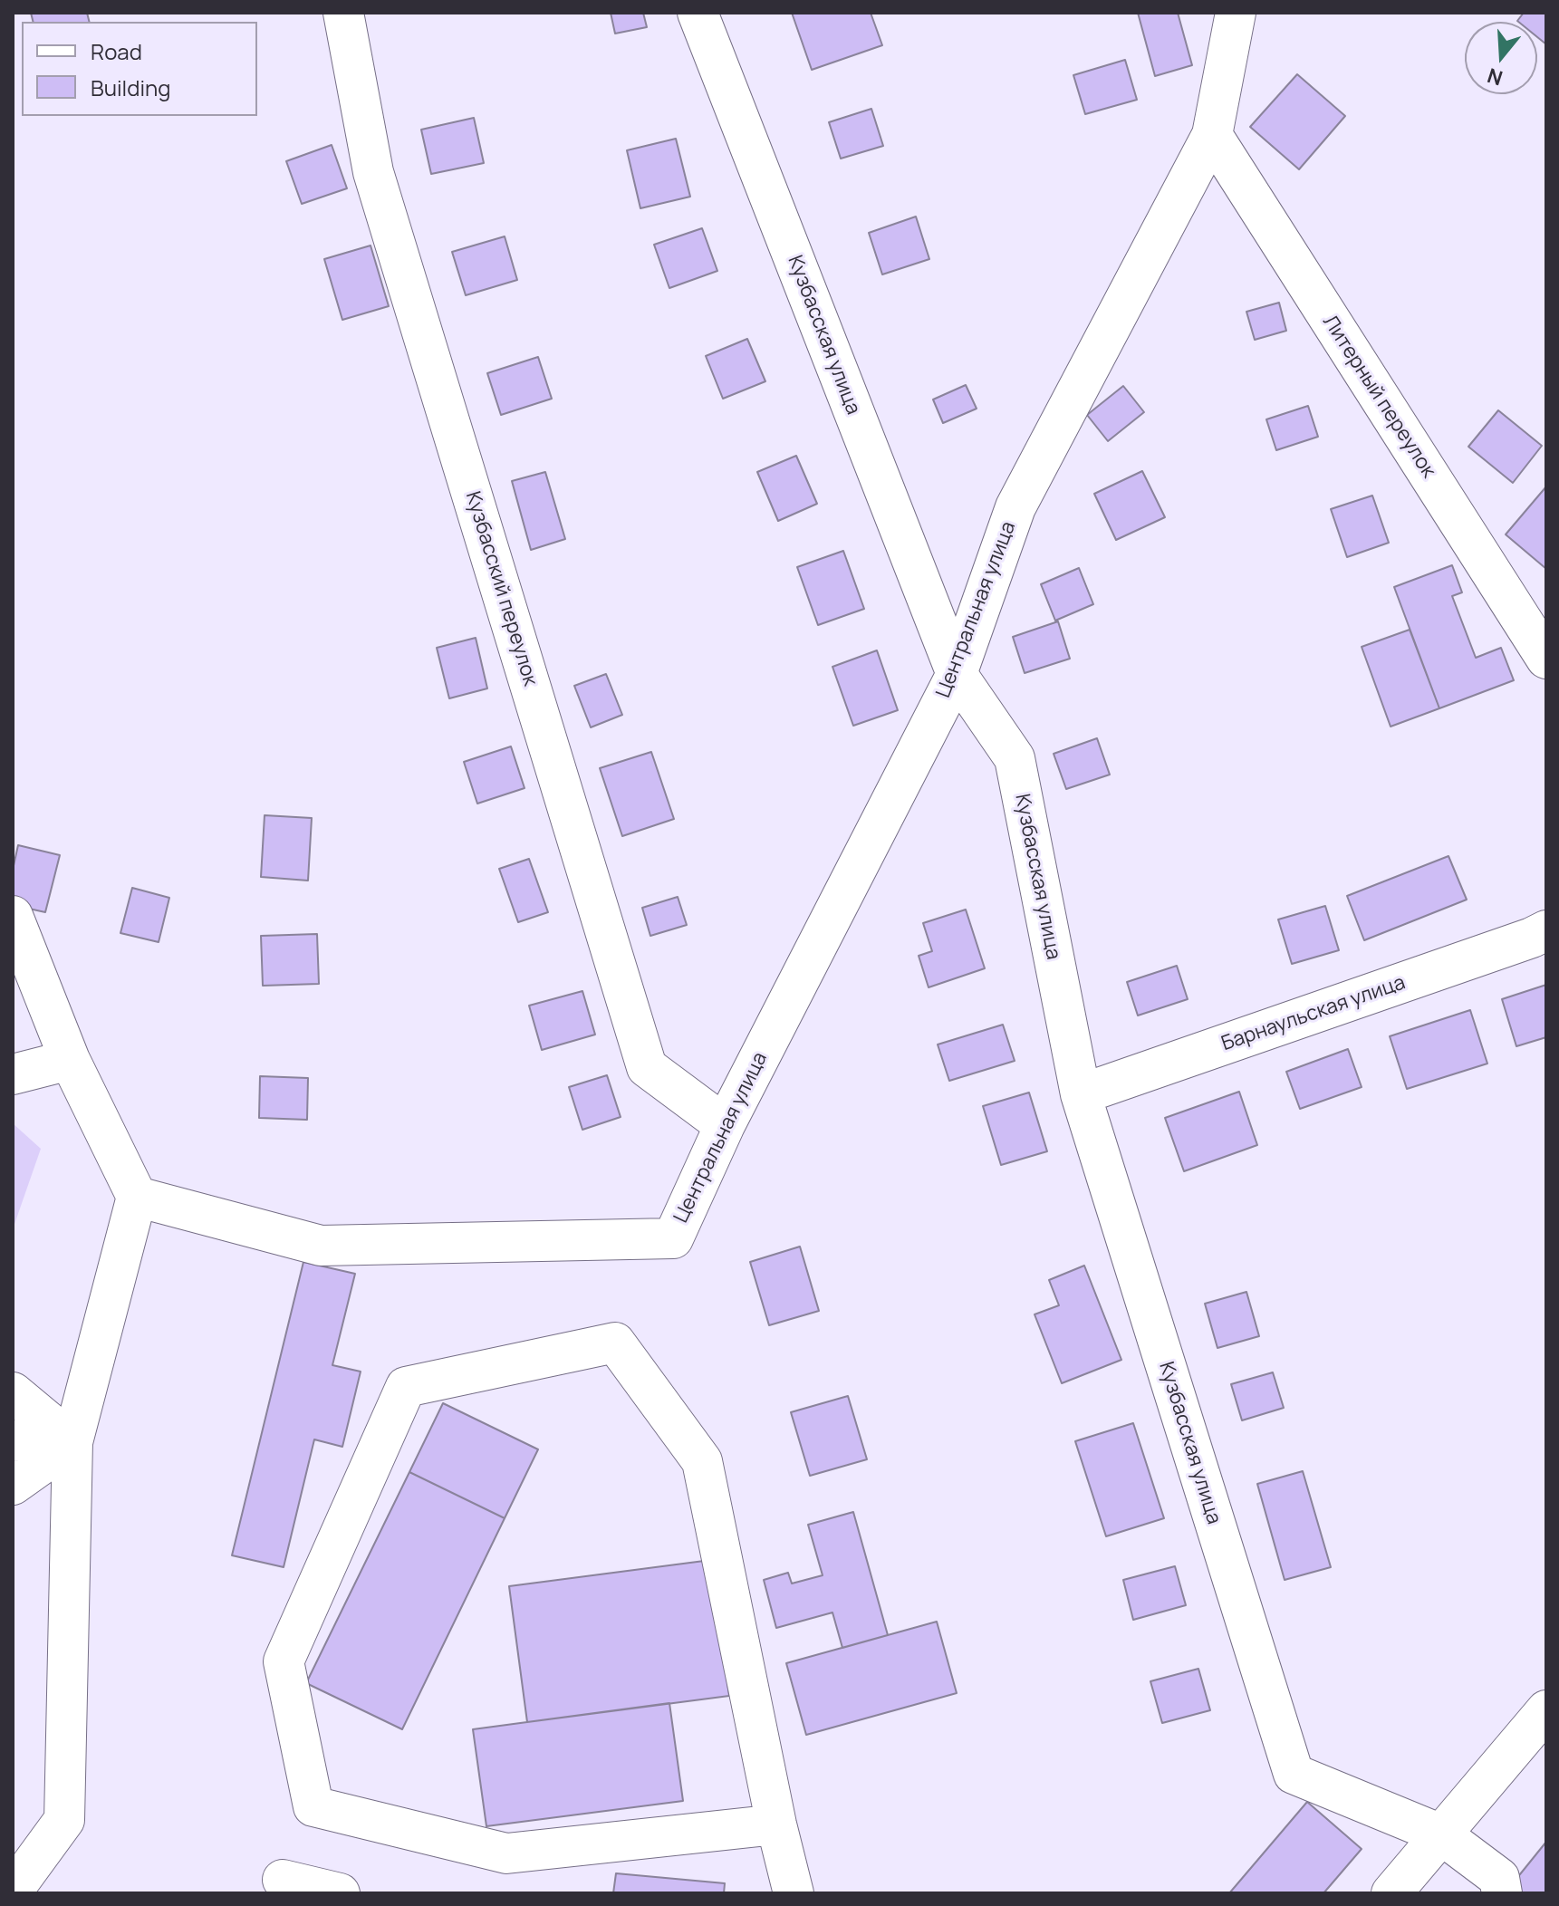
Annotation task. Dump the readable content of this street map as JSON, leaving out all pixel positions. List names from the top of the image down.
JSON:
{
  "streets": {
    "street": [
      "Кузбасская улица",
      "Литерный переулок",
      "Кузбасский переулок",
      "Центральная улица",
      "Барнаульская улица"
    ]
  },
  "crossings": [
    ["Кузбасская улица", "Центральная улица"],
    ["Кузбасская улица", "Барнаульская улица"],
    ["Литерный переулок", "Центральная улица"],
    ["Кузбасский переулок", "Центральная улица"]
  ],
  "legend": ["Road", "Building"],
  "north": "bottom"
}
